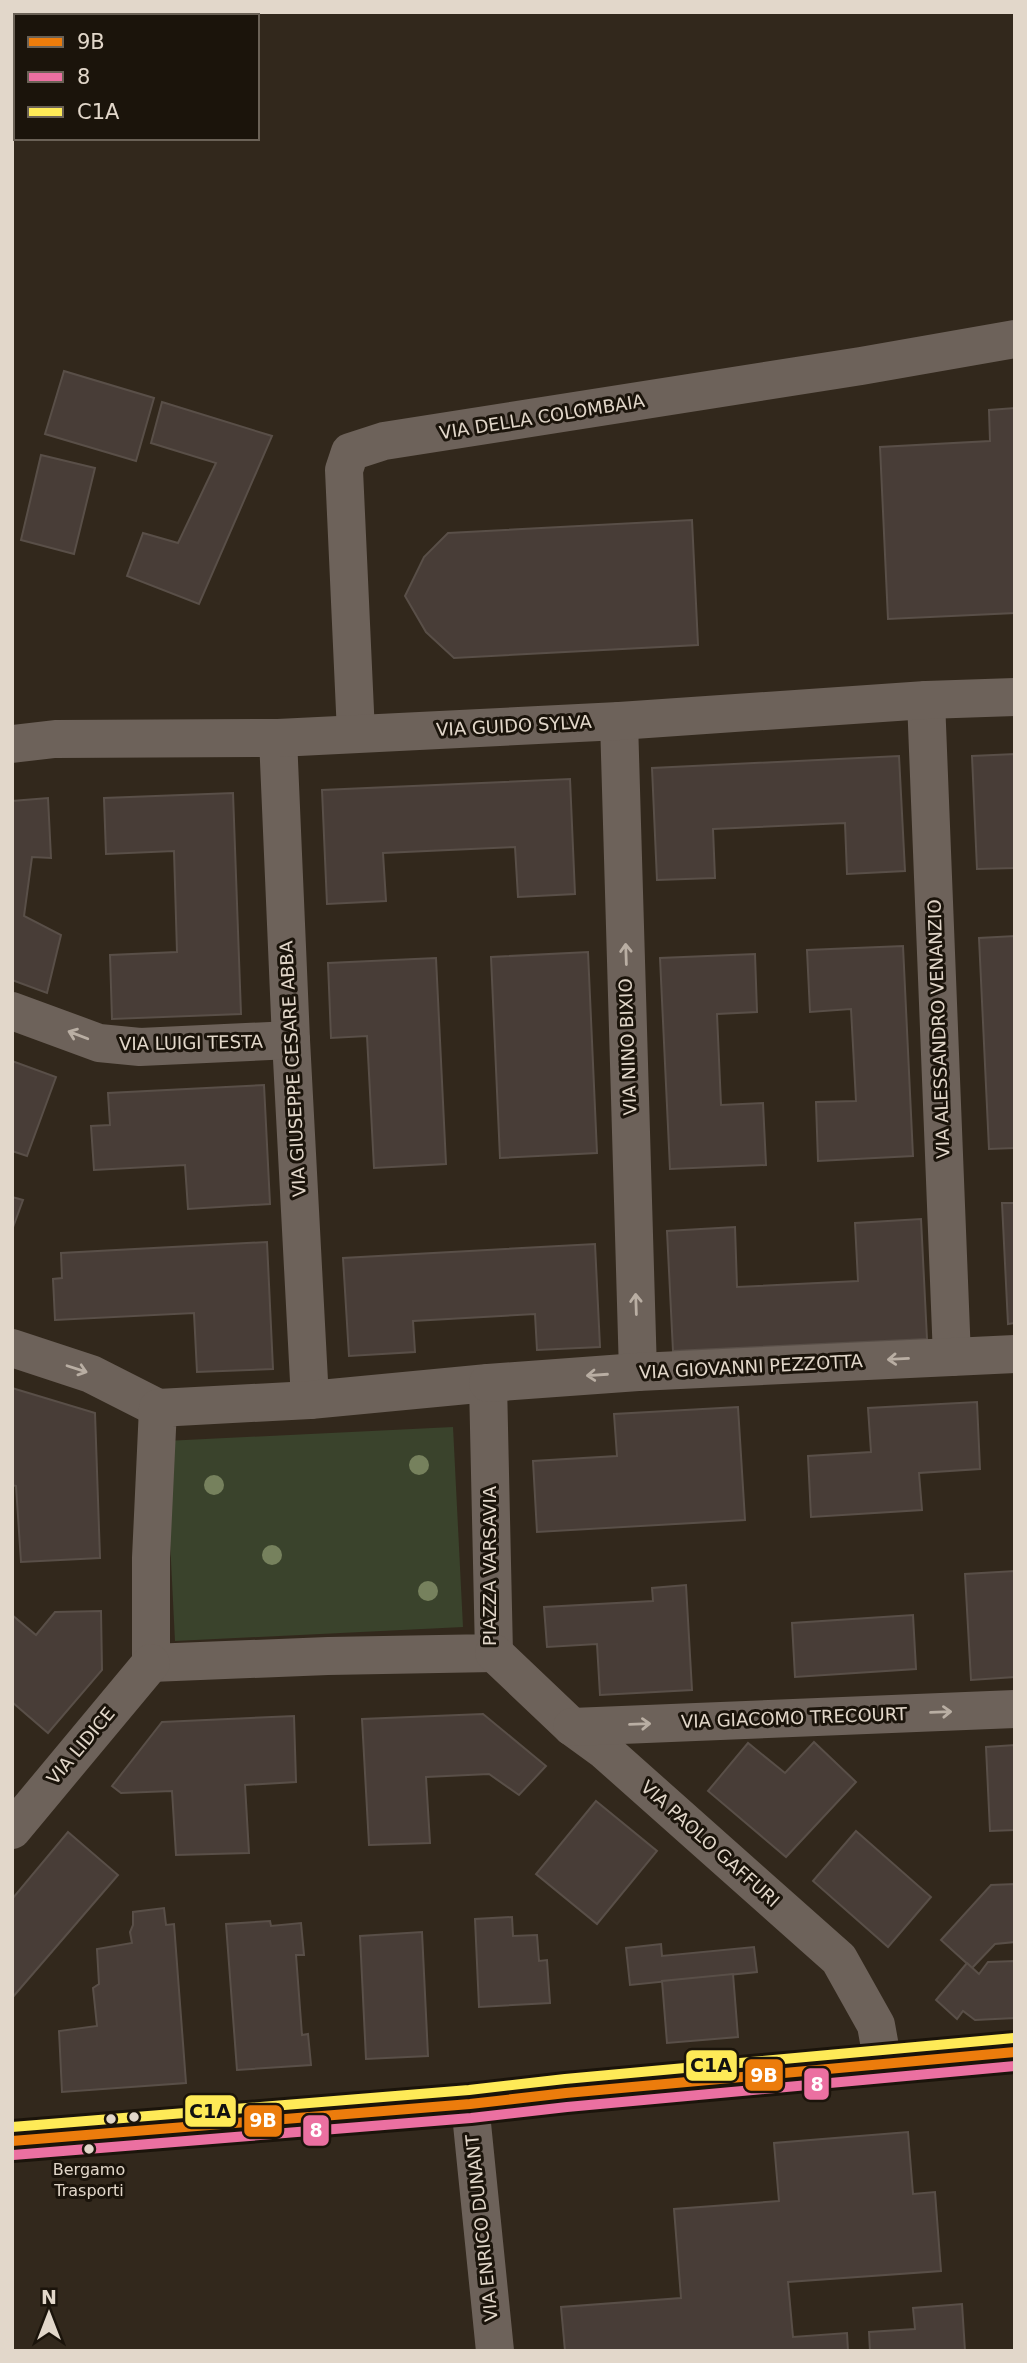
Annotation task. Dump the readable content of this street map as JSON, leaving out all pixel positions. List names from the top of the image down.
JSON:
{
  "streets": {
    "street": [
      "VIA DELLA COLOMBAIA",
      "VIA GUIDO SYLVA",
      "VIA ALESSANDRO VENANZIO",
      "VIA LUIGI TESTA",
      "VIA NINO BIXIO",
      "VIA GIUSEPPE CESARE ABBA",
      "VIA GIOVANNI PEZZOTTA",
      "PIAZZA VARSAVIA",
      "VIA GIACOMO TRECOURT",
      "VIA LIDICE",
      "VIA PAOLO GAFFURI",
      "VIA ENRICO DUNANT"
    ]
  },
  "crossings": [
    ["VIA DELLA COLOMBAIA", "VIA GUIDO SYLVA"],
    ["VIA GUIDO SYLVA", "VIA ALESSANDRO VENANZIO"],
    ["VIA GUIDO SYLVA", "VIA NINO BIXIO"],
    ["VIA GUIDO SYLVA", "VIA GIUSEPPE CESARE ABBA"],
    ["VIA ALESSANDRO VENANZIO", "VIA GIOVANNI PEZZOTTA"],
    ["VIA LUIGI TESTA", "VIA GIUSEPPE CESARE ABBA"],
    ["VIA NINO BIXIO", "VIA GIOVANNI PEZZOTTA"],
    ["VIA GIOVANNI PEZZOTTA", "PIAZZA VARSAVIA"],
    ["PIAZZA VARSAVIA", "VIA LIDICE"],
    ["PIAZZA VARSAVIA", "VIA PAOLO GAFFURI"],
    ["VIA GIACOMO TRECOURT", "VIA PAOLO GAFFURI"]
  ],
  "one_way": ["VIA NINO BIXIO", "VIA GIOVANNI PEZZOTTA", "VIA GIACOMO TRECOURT"],
  "places": ["Bergamo Trasporti"],
  "lines": ["transit line C1A", "transit line 9B", "transit line 8"],
  "legend": ["9B", "8", "C1A"],
  "north": "top"
}
